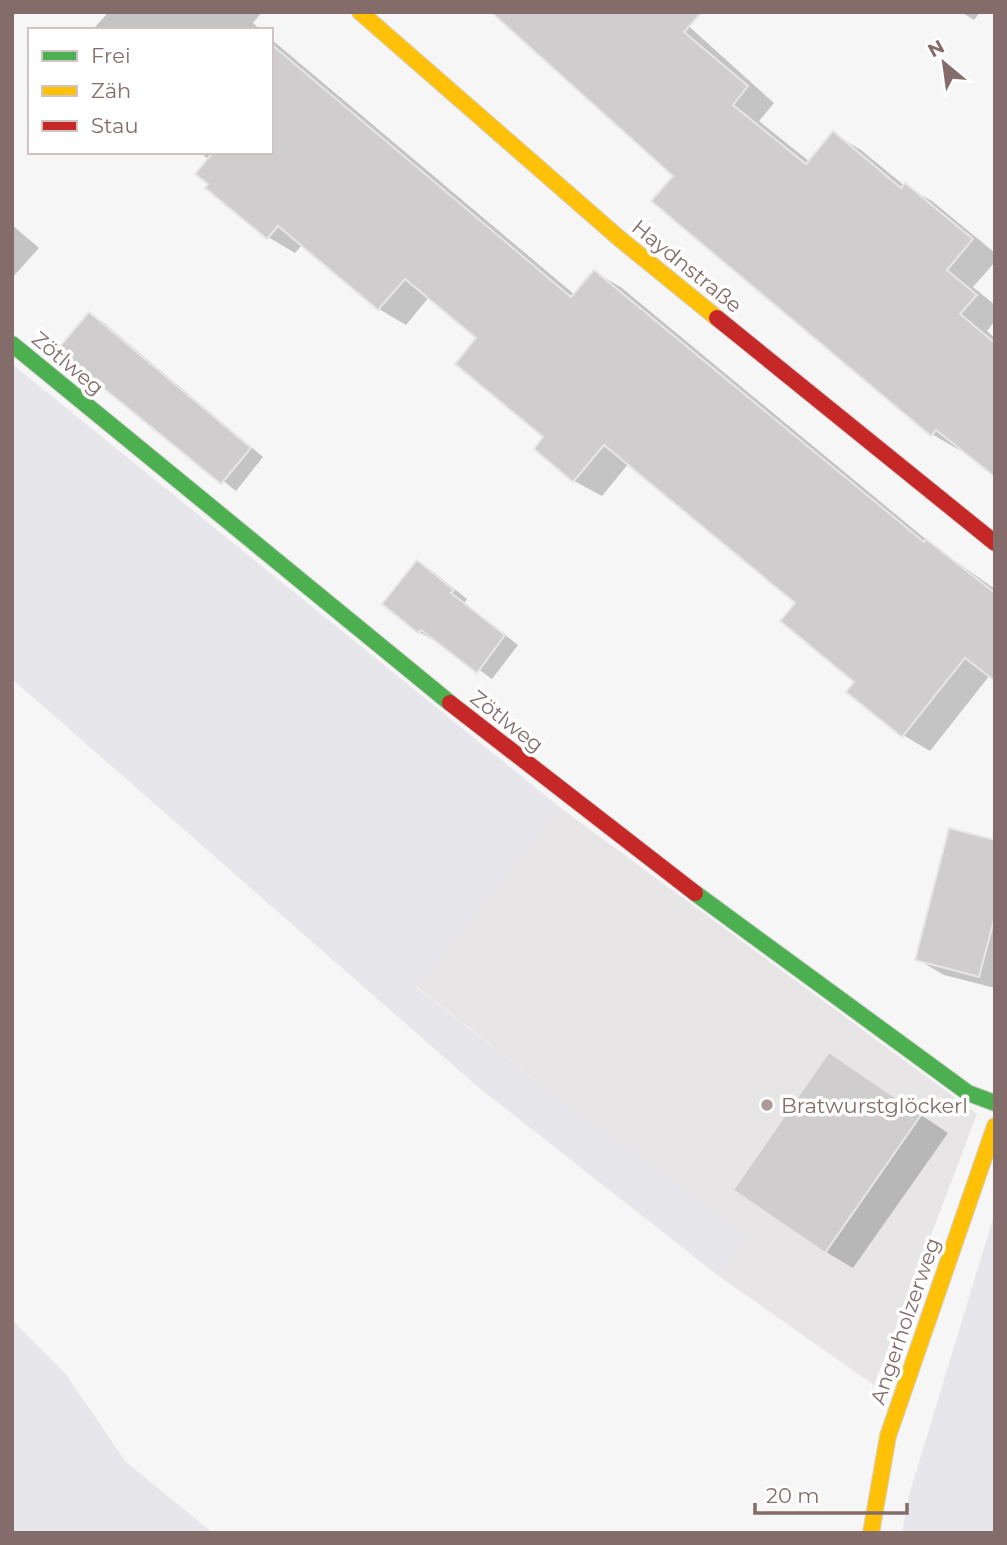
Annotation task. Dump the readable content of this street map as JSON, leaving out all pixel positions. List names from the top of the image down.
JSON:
{
  "streets": {
    "street": ["Haydnstraße", "Zötlweg", "Angerholzerweg"]
  },
  "places": ["Bratwurstglöckerl"],
  "legend": ["Frei", "Zäh", "Stau"],
  "scale_bar": "20 m",
  "north": "top left"
}
